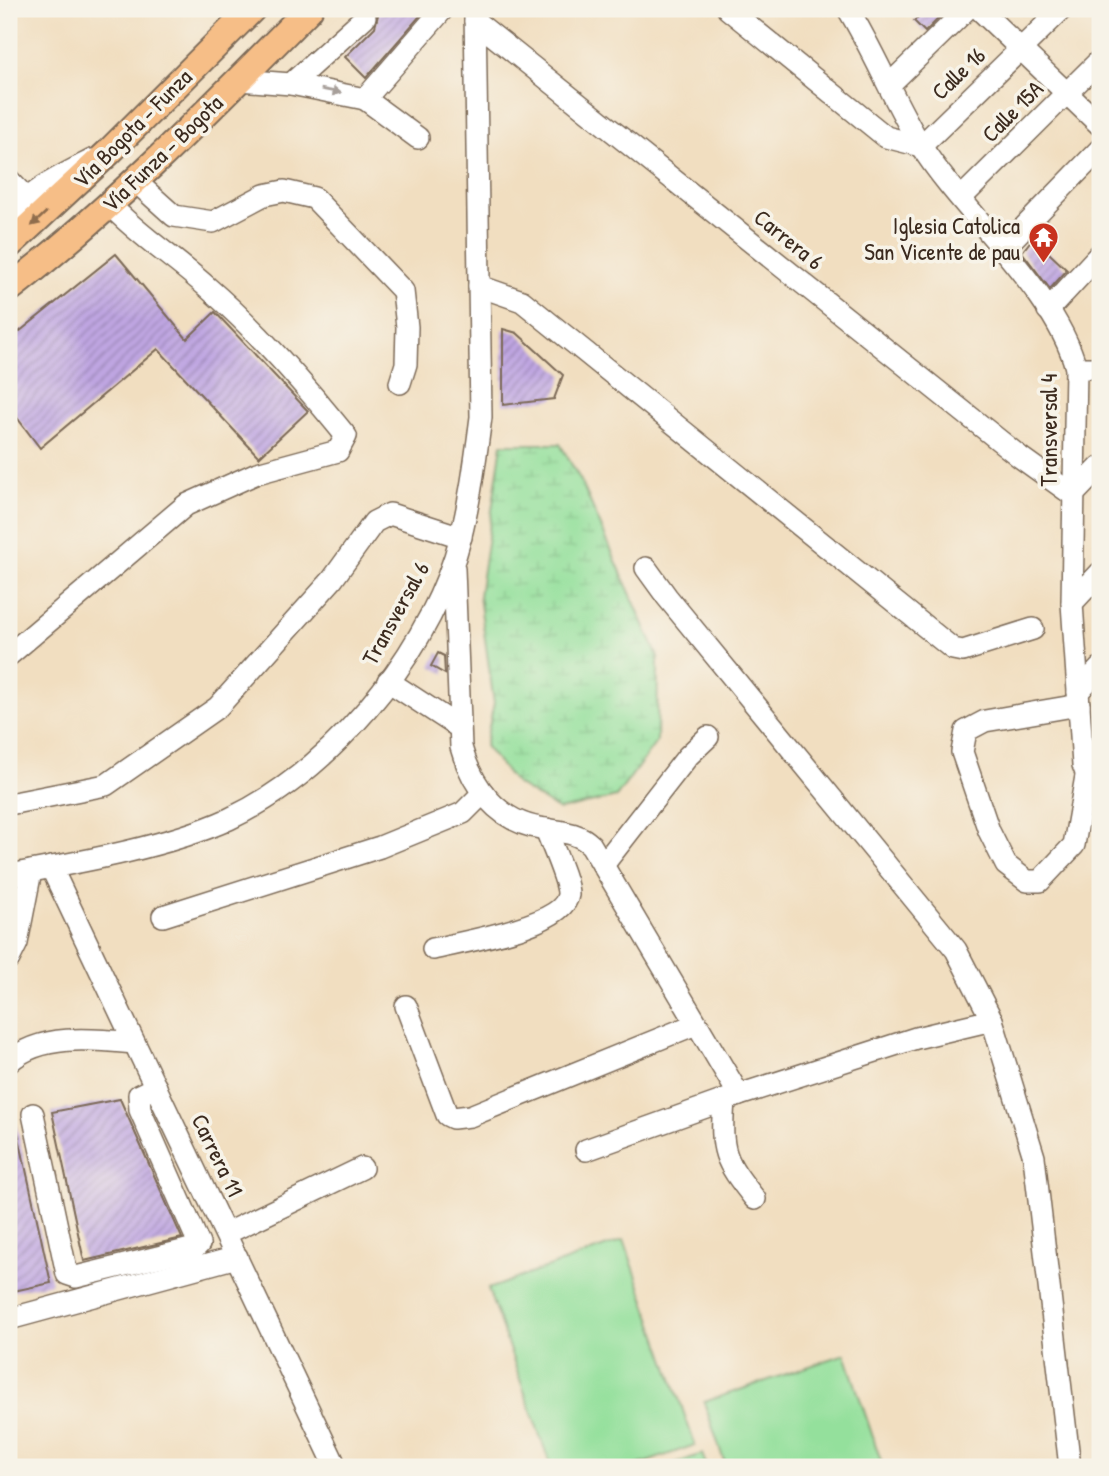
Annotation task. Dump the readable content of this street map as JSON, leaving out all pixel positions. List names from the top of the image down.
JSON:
{
  "streets": {
    "main road": ["Vía Bogota - Funza", "Vía Funza - Bogota"],
    "street": [
      "Calle 16",
      "Calle 15A",
      "Carrera 6",
      "Transversal 4",
      "Transversal 6",
      "Carrera 11"
    ]
  },
  "crossings": [
    ["Calle 16", "Transversal 4"],
    ["Calle 15A", "Transversal 4"],
    ["Carrera 6", "Transversal 4"],
    ["Carrera 6", "Transversal 6"],
    ["Transversal 6", "Carrera 11"]
  ],
  "one_way": ["Vía Bogota - Funza"],
  "places": {
    "temple": ["Iglesia Catolica San Vicente de pau"]
  }
}
